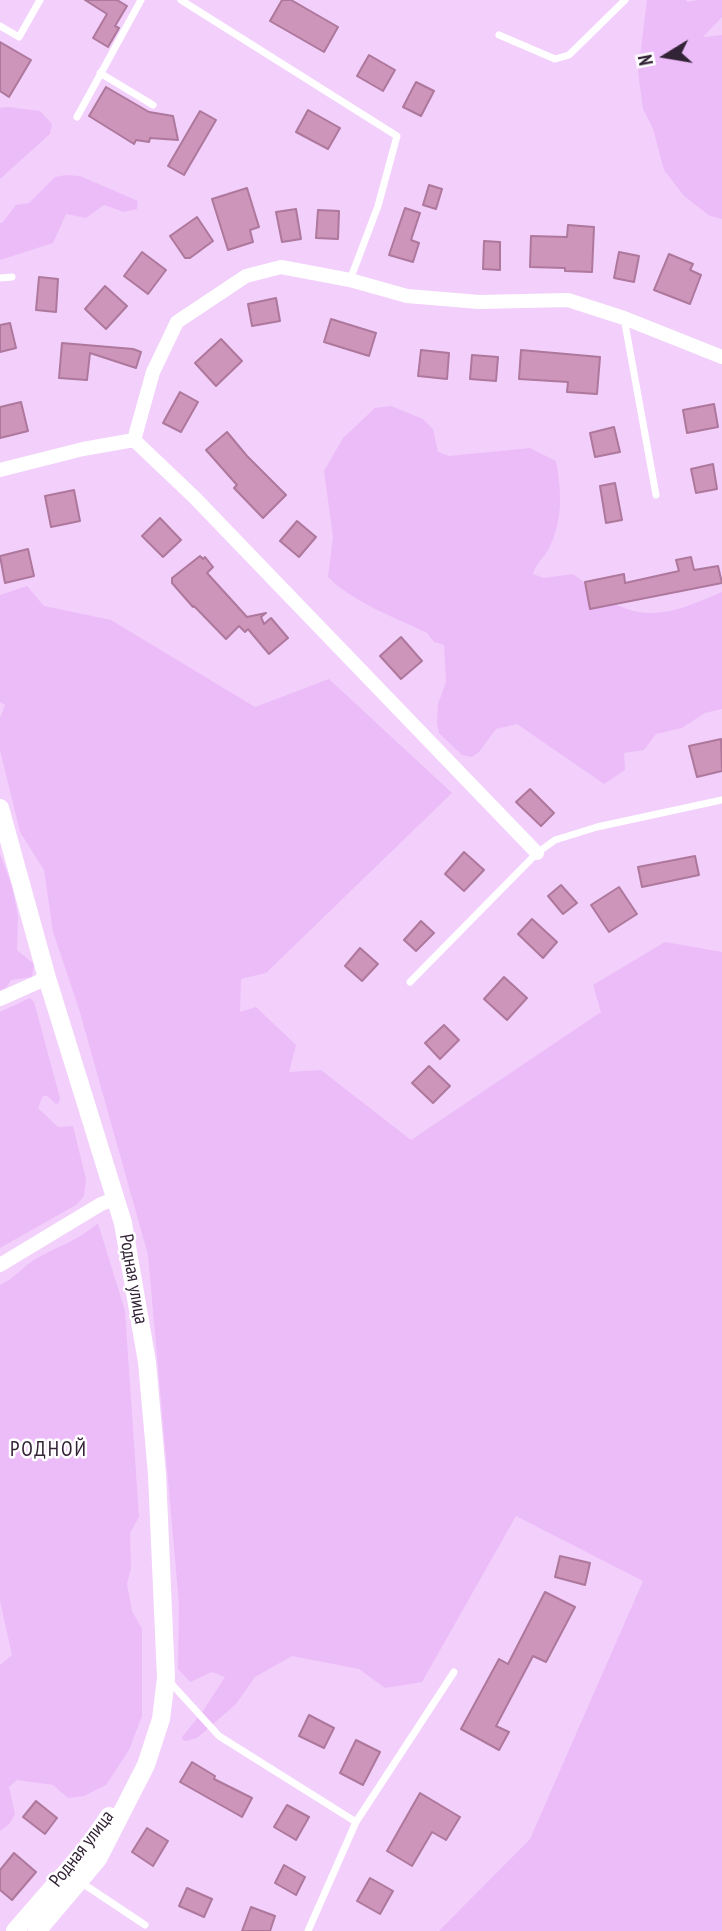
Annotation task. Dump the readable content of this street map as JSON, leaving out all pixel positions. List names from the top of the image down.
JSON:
{
  "streets": {
    "street": ["Родная улица"]
  },
  "districts": ["РОДНОЙ"],
  "north": "left"
}
